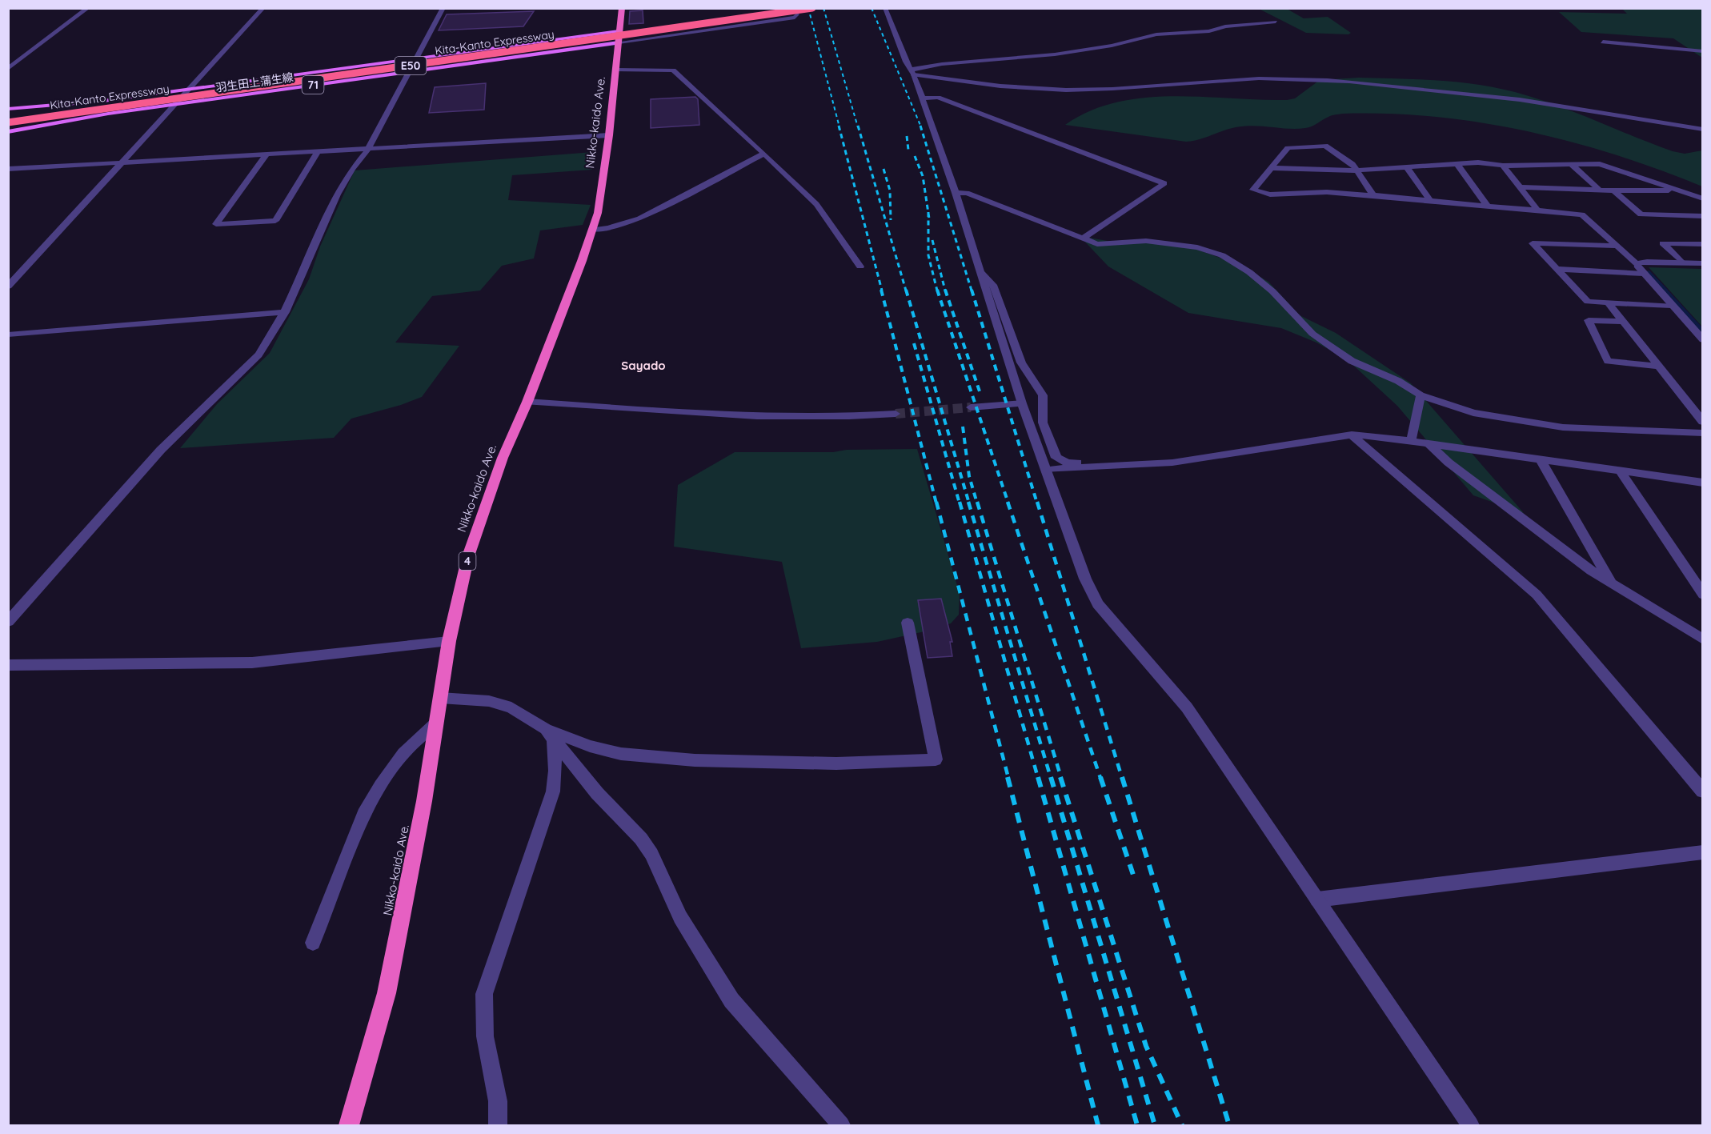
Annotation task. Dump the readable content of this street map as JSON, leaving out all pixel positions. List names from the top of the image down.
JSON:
{
  "streets": {
    "highway": [
      "Kita-Kanto Expressway",
      "E50",
      "Nikko-kaido Ave.",
      "4"
    ],
    "main road": ["羽生田上蒲生線", "71"]
  },
  "crossings": [
    ["羽生田上蒲生線", "Nikko-kaido Ave."]
  ],
  "districts": ["Sayado"]
}
